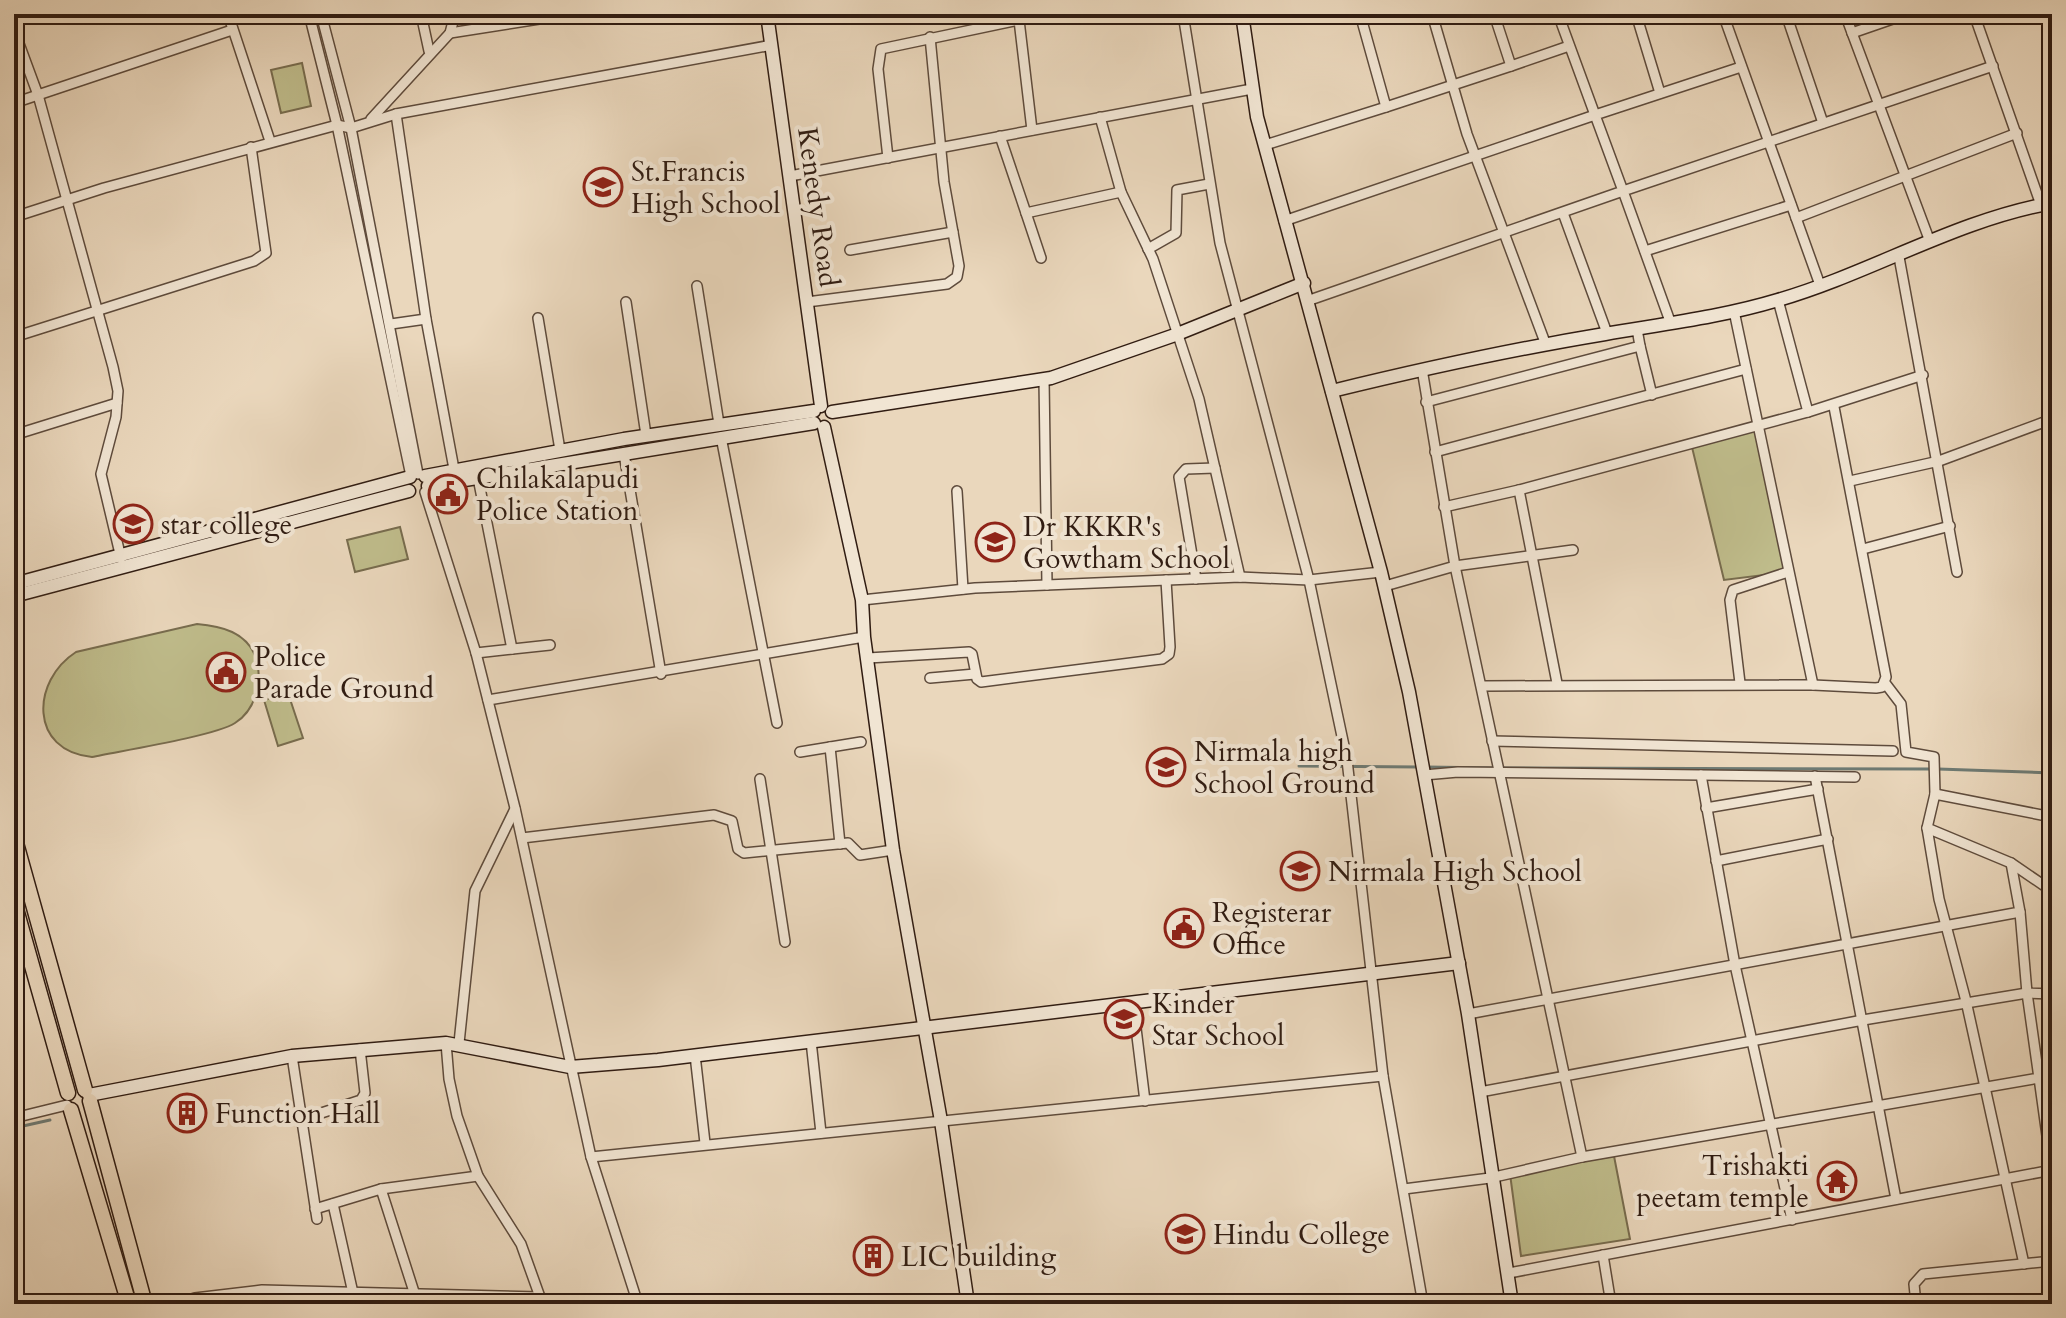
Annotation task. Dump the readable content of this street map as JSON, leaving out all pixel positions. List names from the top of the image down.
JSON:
{
  "streets": {
    "main road": ["Kenedy Road"]
  },
  "places": {
    "school or university": [
      "St.Francis High School",
      "star college",
      "Dr KKKR's Gowtham School",
      "Nirmala high School Ground",
      "Nirmala High School",
      "Kinder Star School",
      "Hindu College"
    ],
    "public building": ["Chilakalapudi Police Station", "Police Parade Ground", "Registerar Office"],
    "building": ["Function Hall", "LIC building"],
    "temple": ["Trishakti peetam temple"]
  }
}
